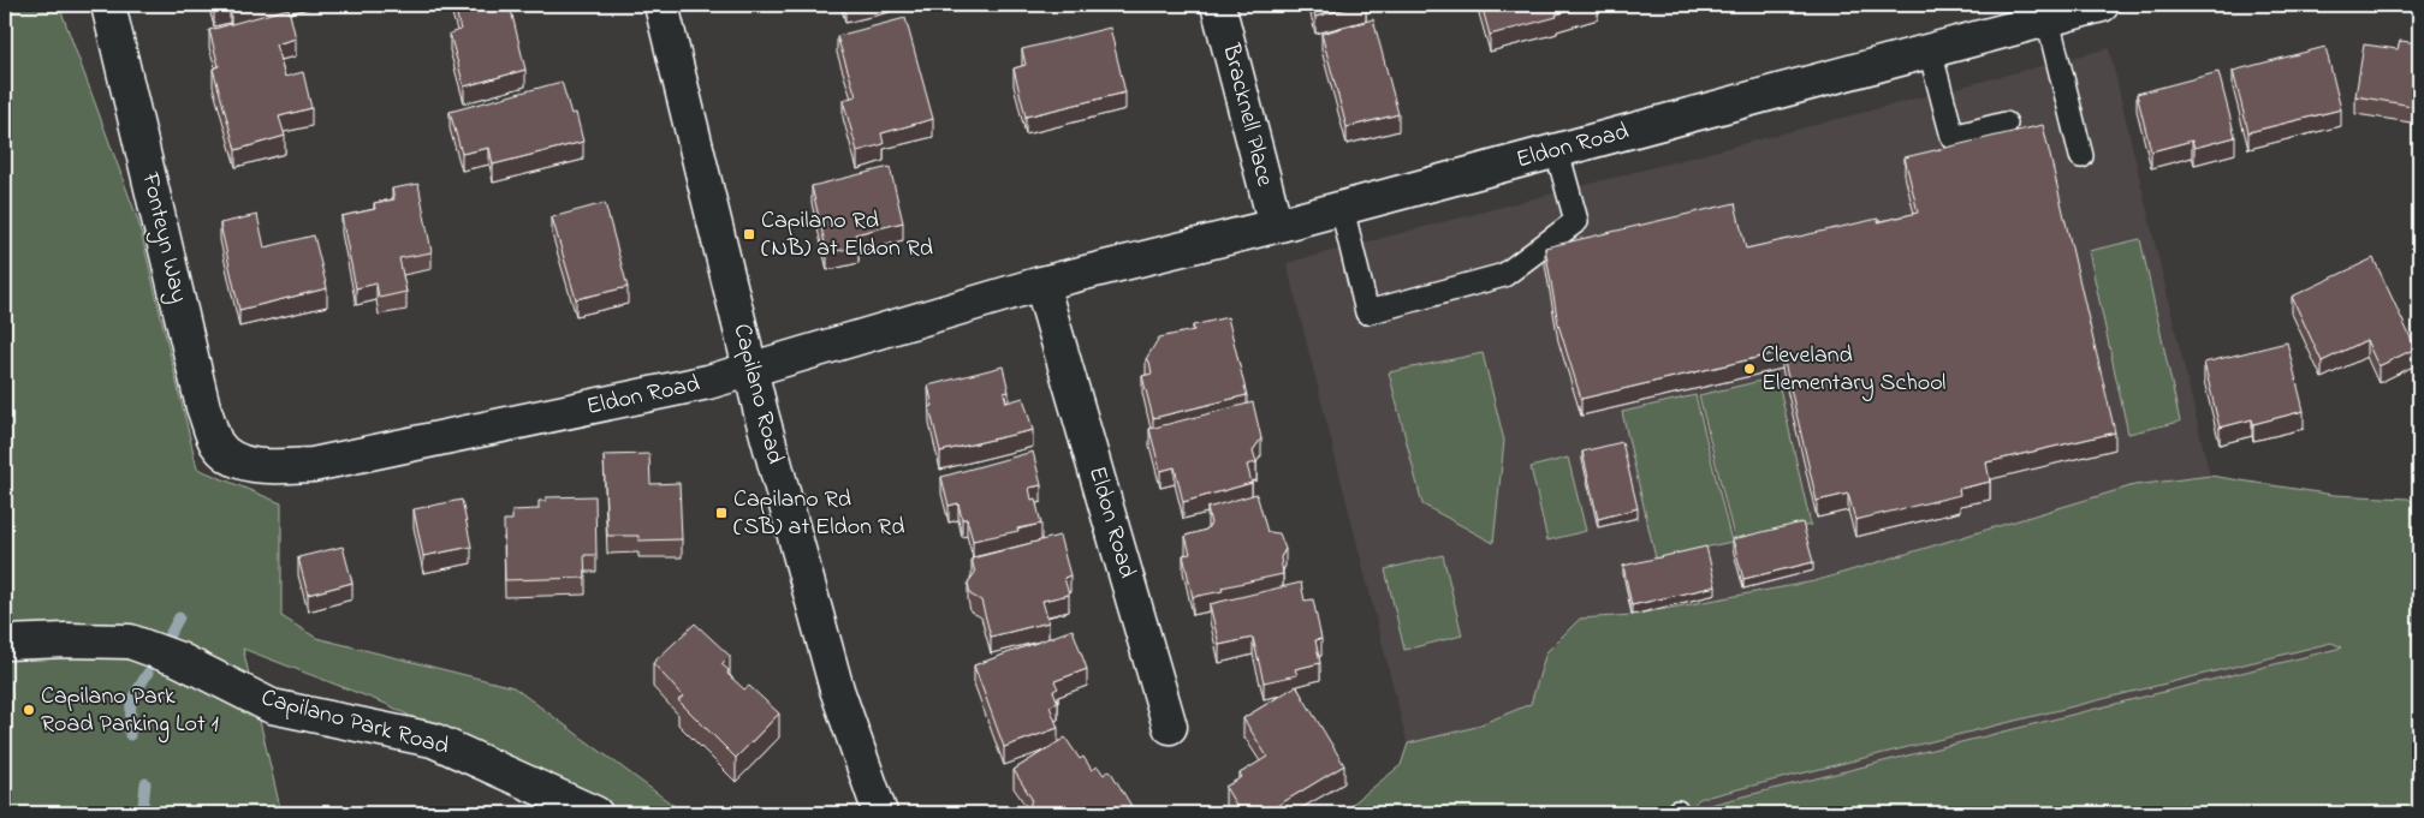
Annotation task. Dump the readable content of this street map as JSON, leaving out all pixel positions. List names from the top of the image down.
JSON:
{
  "streets": {
    "street": [
      "Bracknell Place",
      "Eldon Road",
      "Fonteyn Way",
      "Capilano Road",
      "Capilano Park Road"
    ]
  },
  "crossings": [
    ["Bracknell Place", "Eldon Road"],
    ["Eldon Road", "Fonteyn Way"],
    ["Eldon Road", "Capilano Road"]
  ],
  "places": {
    "transit": ["Capilano Rd (NB) at Eldon Rd", "Capilano Rd (SB) at Eldon Rd"],
    "other": ["Cleveland Elementary School", "Capilano Park Road Parking Lot 1"]
  }
}
